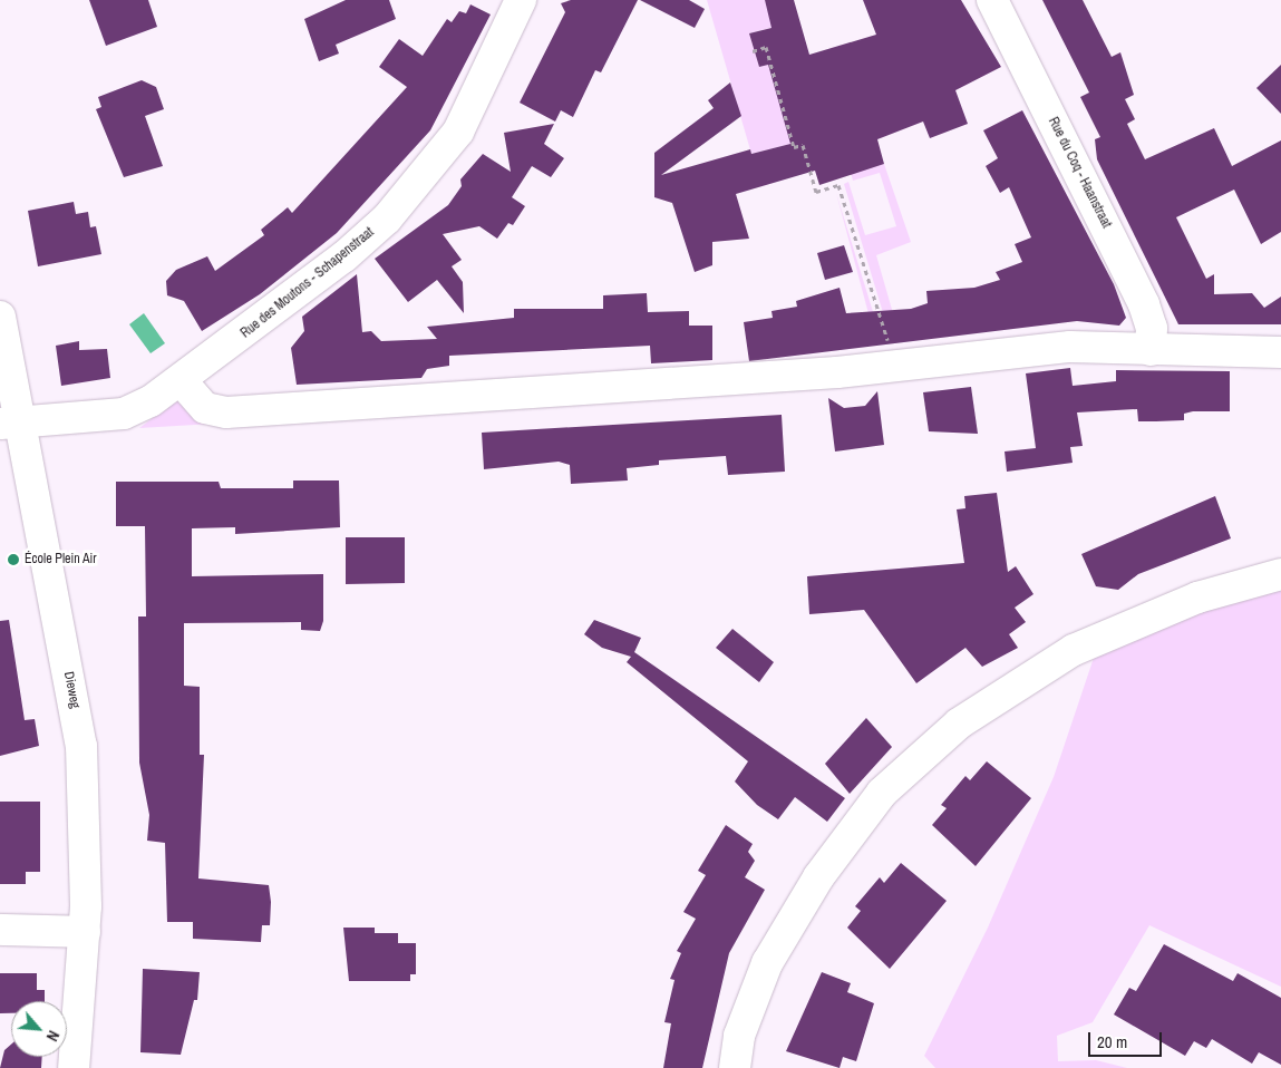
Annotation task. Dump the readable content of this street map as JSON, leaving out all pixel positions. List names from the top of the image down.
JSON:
{
  "streets": {
    "street": ["Rue du Coq - Haanstraat", "Rue des Moutons - Schapenstraat", "Dieweg"]
  },
  "crossings": [
    ["Rue des Moutons - Schapenstraat", "Dieweg"]
  ],
  "places": ["École Plein Air"],
  "scale_bar": "20 m",
  "north": "bottom right"
}
